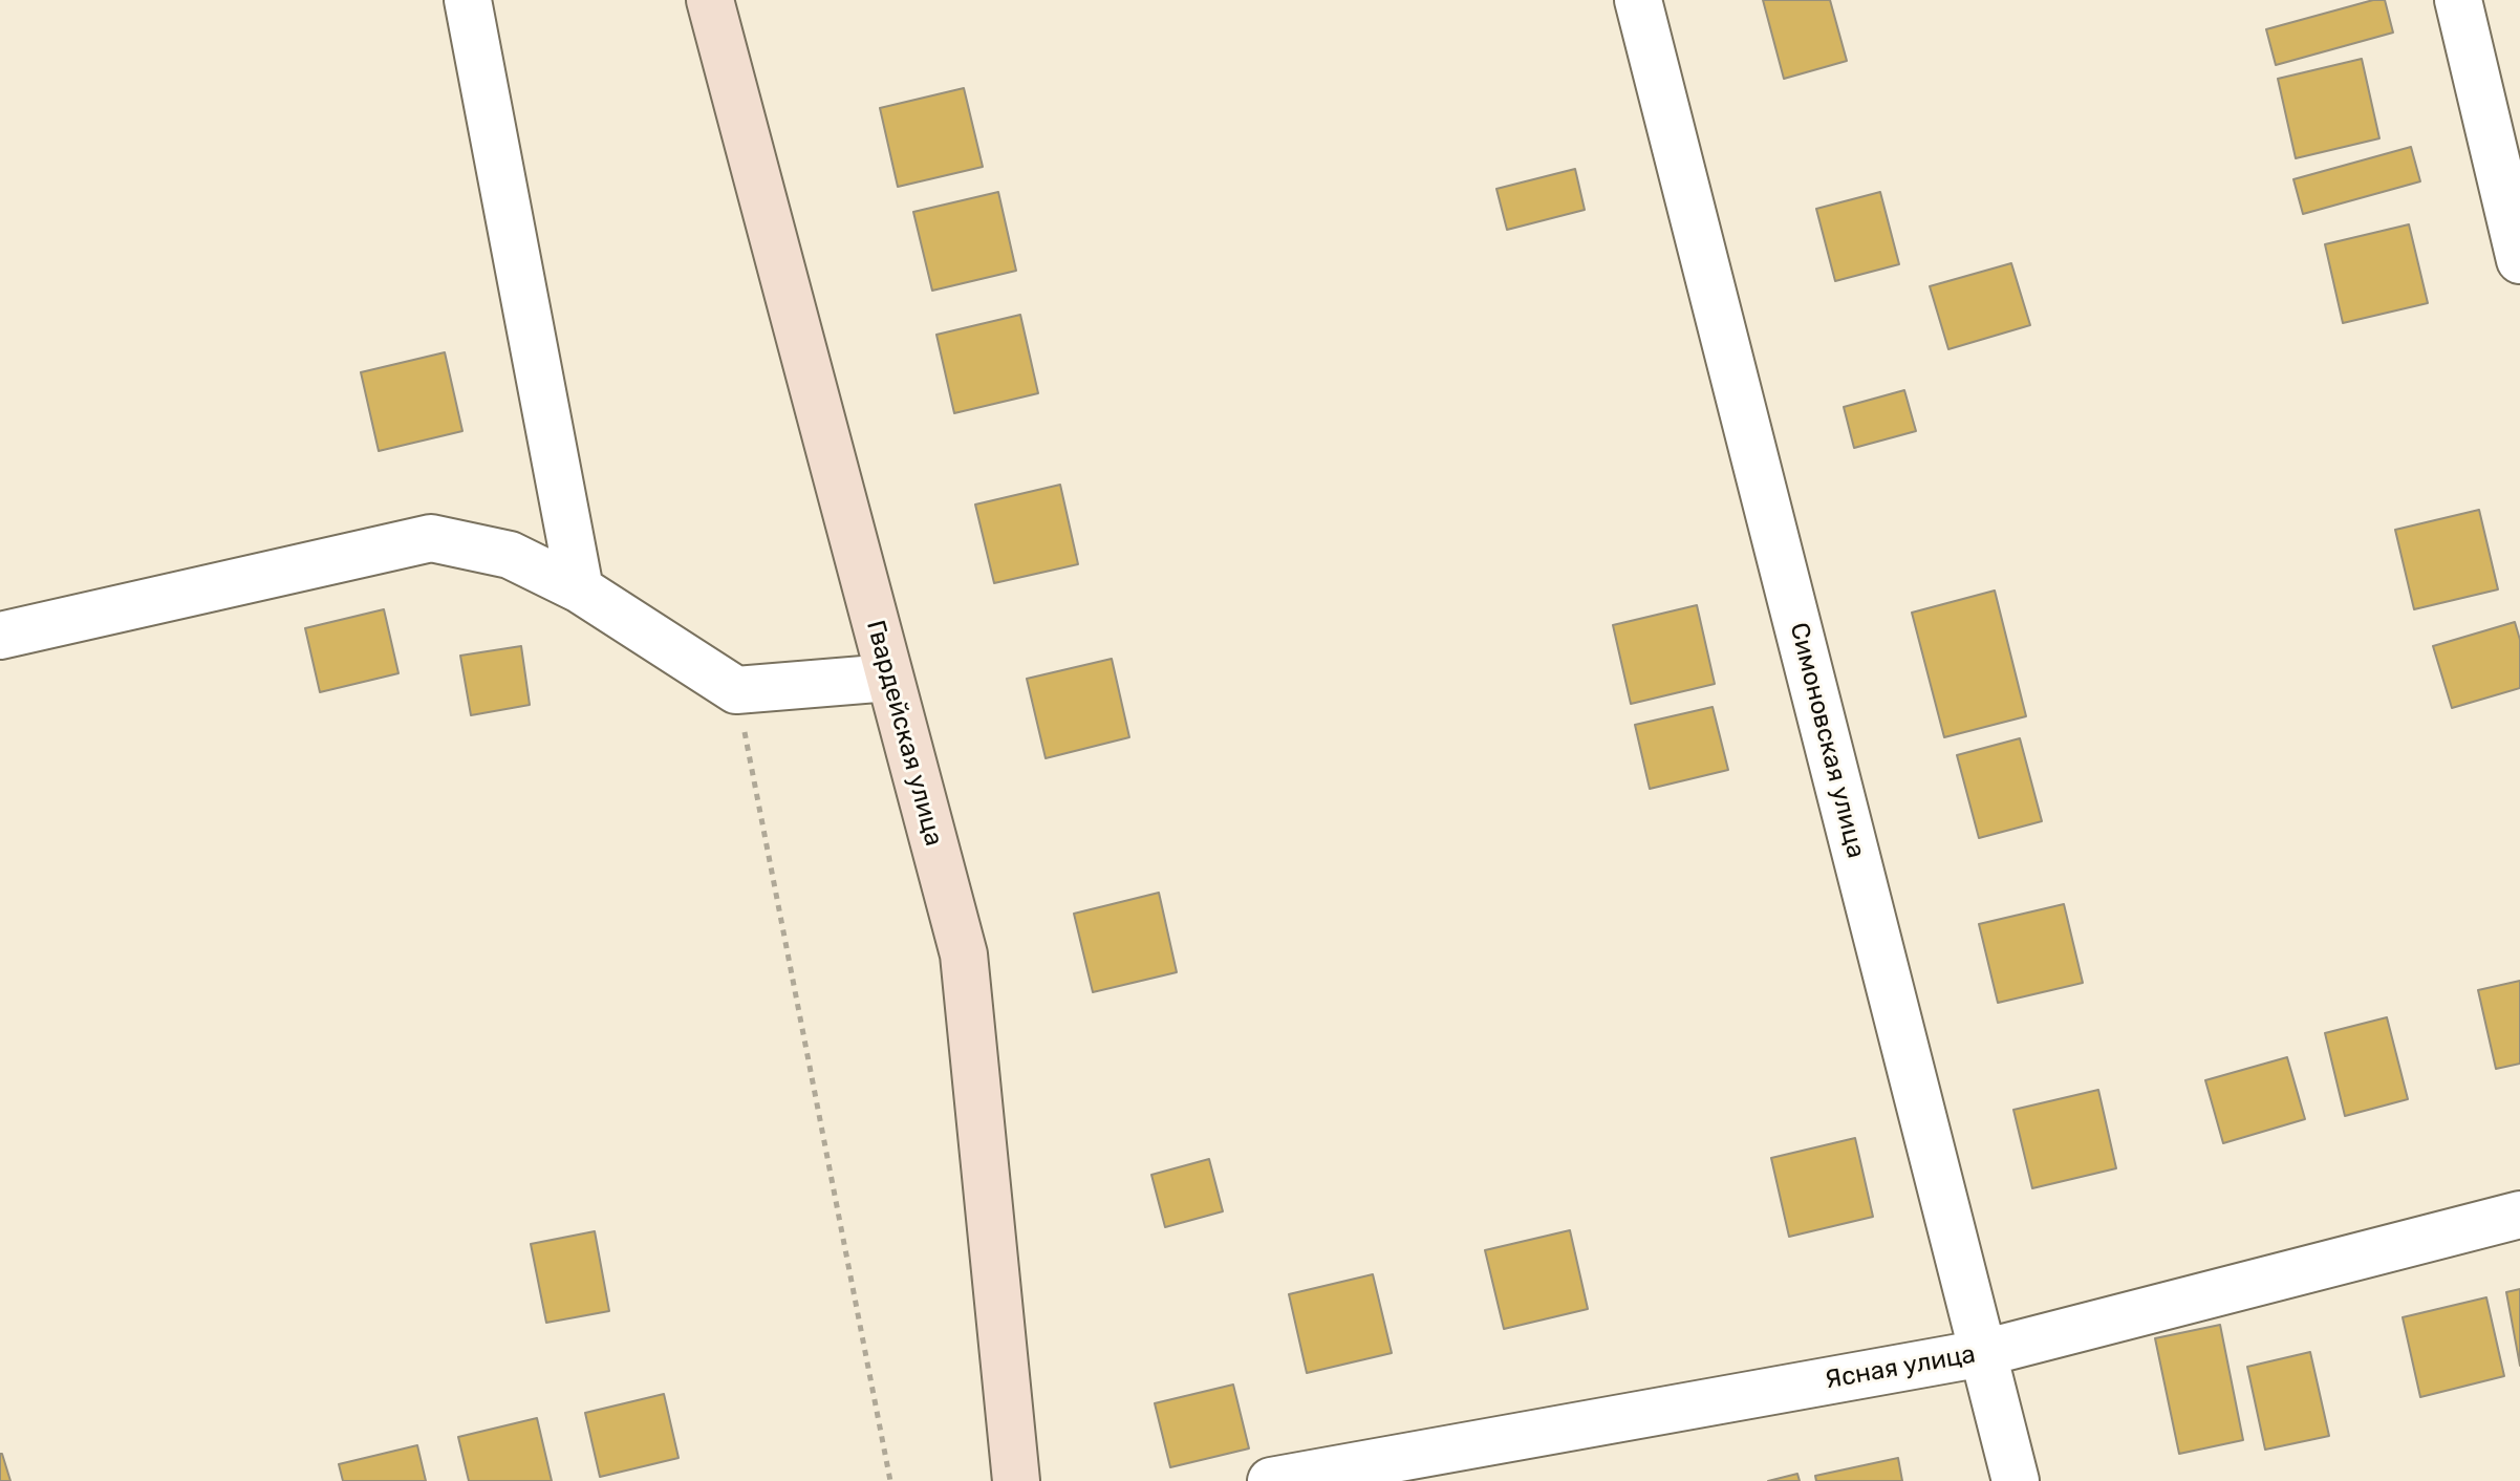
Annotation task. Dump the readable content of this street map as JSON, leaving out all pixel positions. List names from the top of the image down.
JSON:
{
  "streets": {
    "street": ["Гвардейская улица", "Симоновская улица", "Ясная улица"]
  },
  "crossings": [
    ["Симоновская улица", "Ясная улица"]
  ]
}
